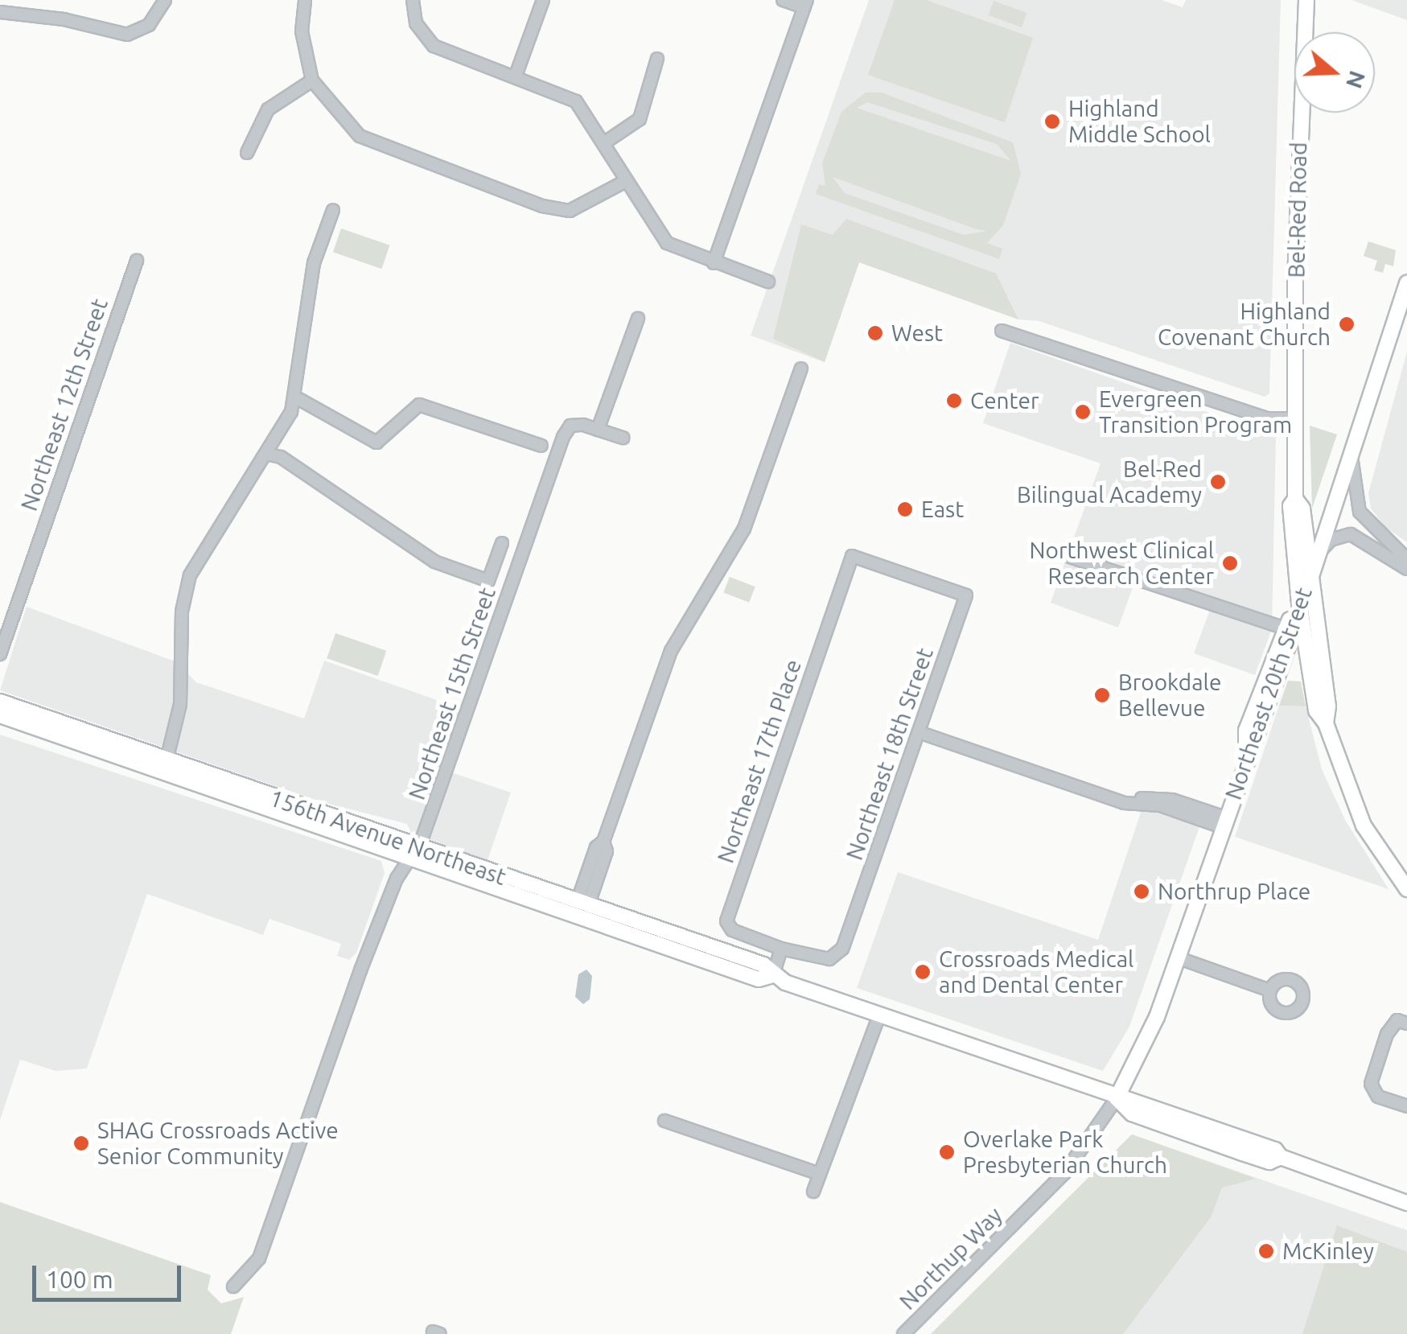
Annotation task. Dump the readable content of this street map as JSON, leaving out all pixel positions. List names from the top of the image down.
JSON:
{
  "streets": {
    "main road": ["Bel-Red Road", "Northeast 20th Street", "156th Avenue Northeast"],
    "street": [
      "Northeast 12th Street",
      "Northeast 15th Street",
      "Northeast 18th Street",
      "Northeast 17th Place",
      "Northup Way"
    ]
  },
  "crossings": [
    ["Bel-Red Road", "Northeast 20th Street"],
    ["Northeast 15th Street", "156th Avenue Northeast"],
    ["Northeast 20th Street", "156th Avenue Northeast"],
    ["Northeast 20th Street", "Northup Way"],
    ["Northeast 18th Street", "Northeast 17th Place"],
    ["156th Avenue Northeast", "Northup Way"]
  ],
  "places": [
    "Highland Middle School",
    "Highland Covenant Church",
    "West",
    "Center",
    "Evergreen Transition Program",
    "Bel-Red Bilingual Academy",
    "East",
    "Northwest Clinical Research Center",
    "Brookdale Bellevue",
    "Northrup Place",
    "Crossroads Medical and Dental Center",
    "SHAG Crossroads Active Senior Community",
    "Overlake Park Presbyterian Church",
    "McKinley"
  ],
  "scale_bar": "100 m",
  "north": "right"
}
